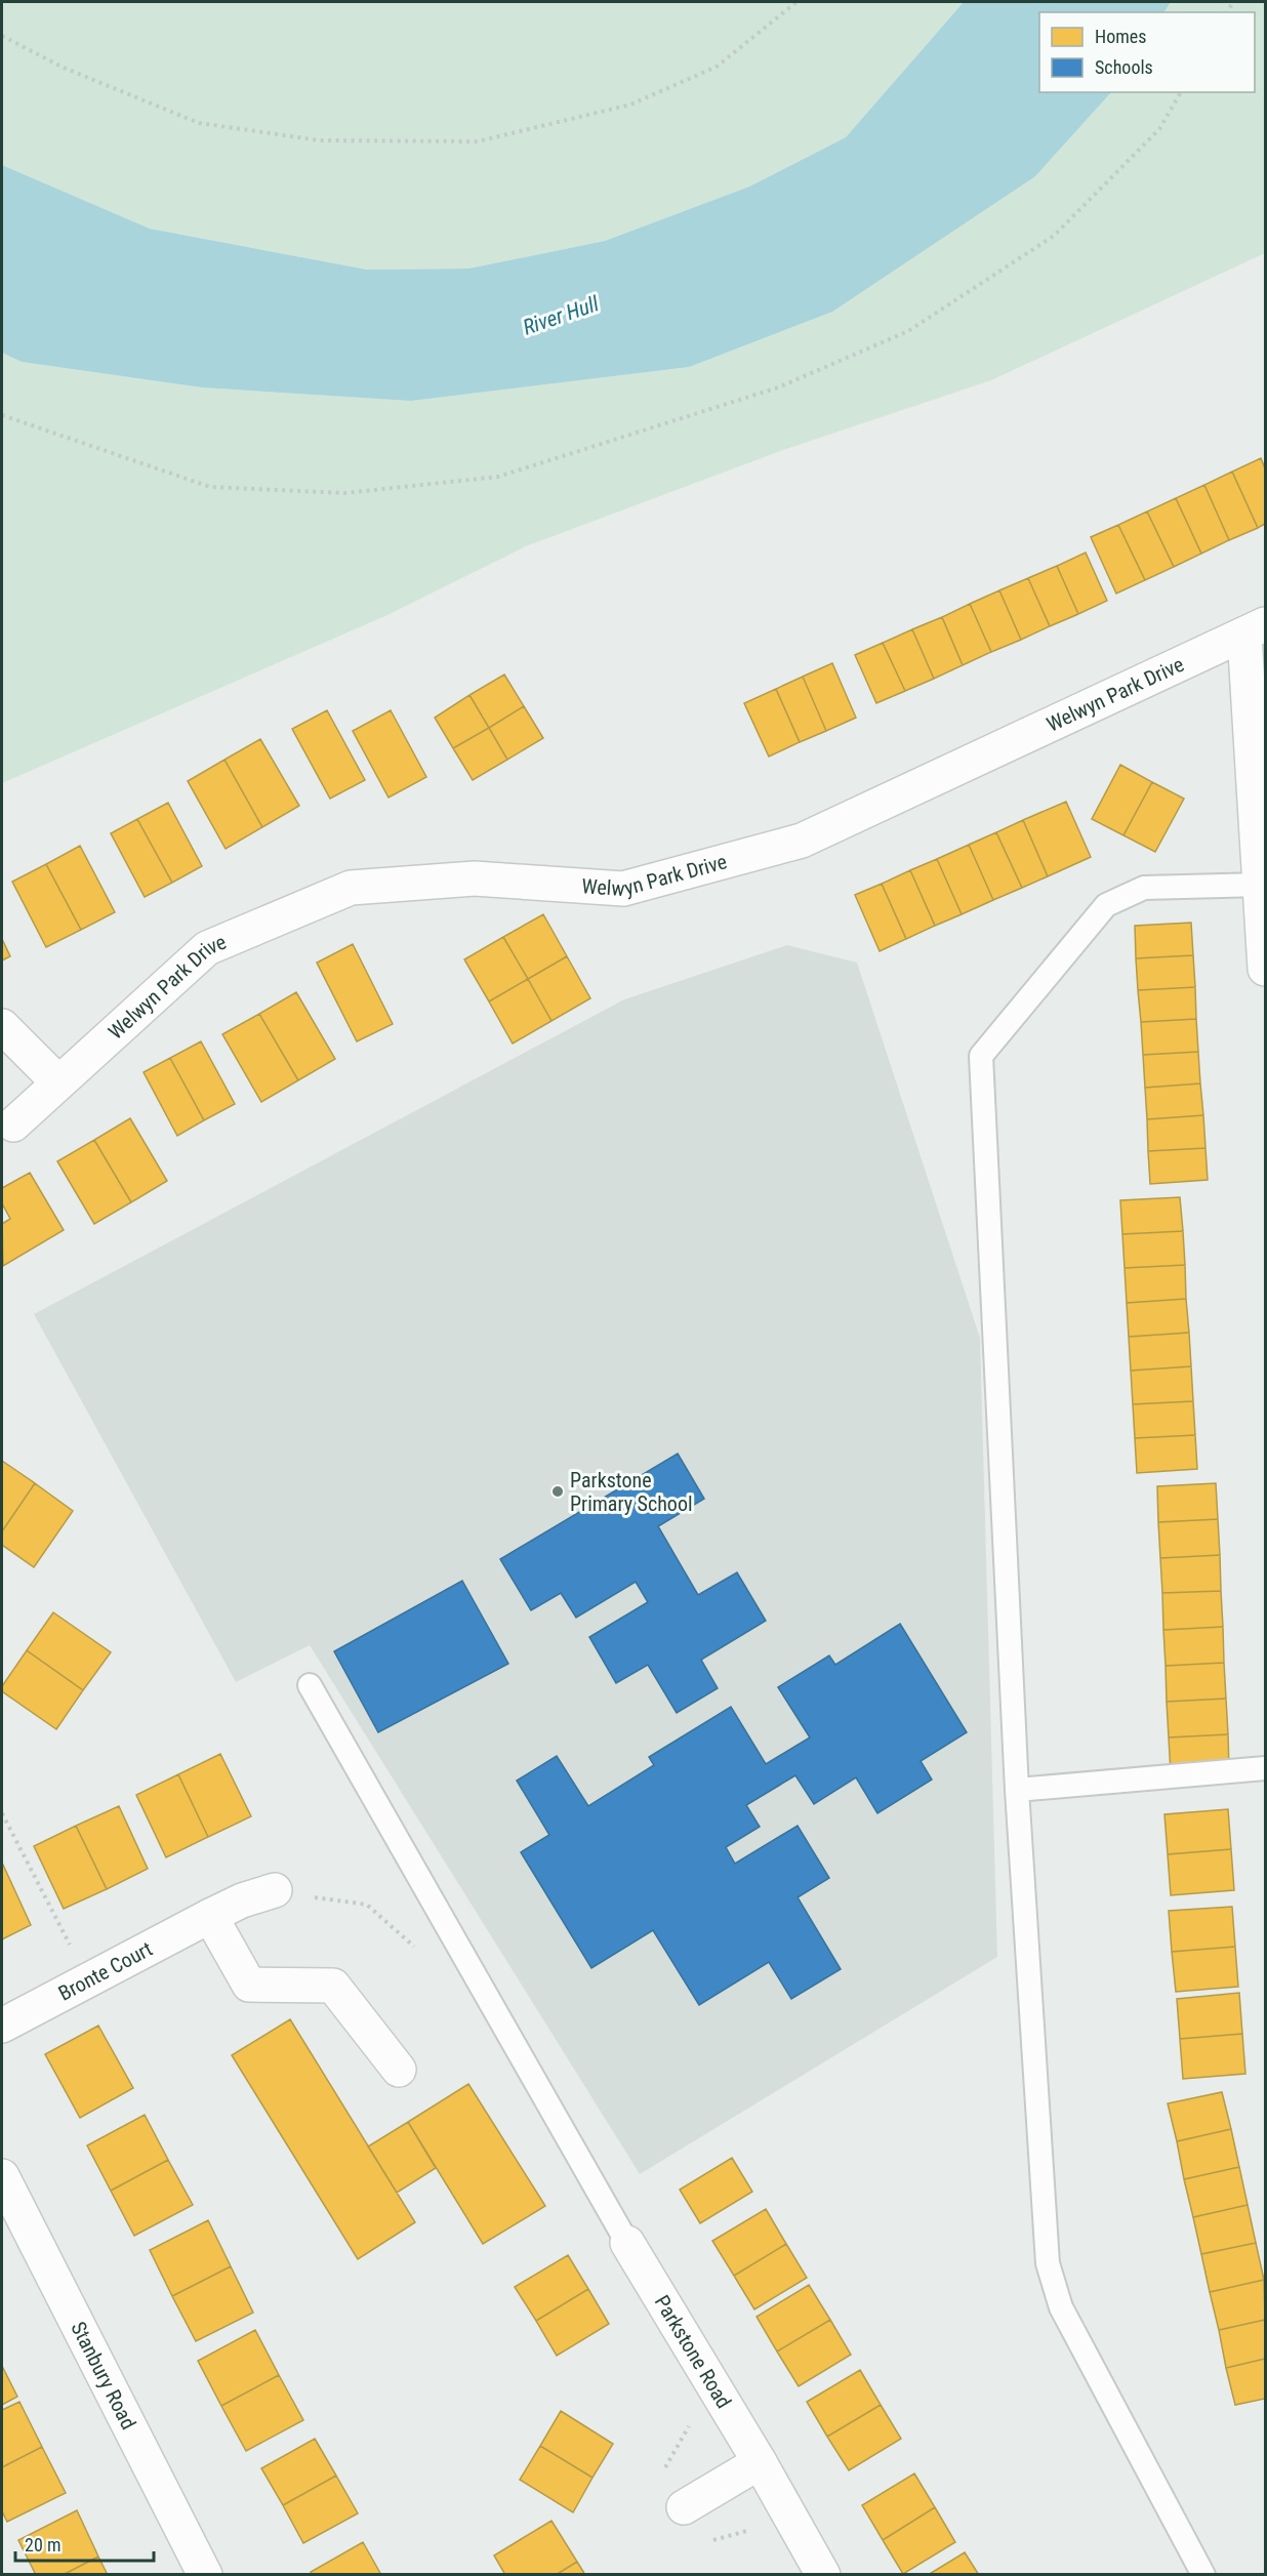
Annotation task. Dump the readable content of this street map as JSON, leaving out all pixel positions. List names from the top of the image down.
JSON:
{
  "streets": {
    "street": [
      "Welwyn Park Drive",
      "Bronte Court",
      "Parkstone Road",
      "Stanbury Road"
    ]
  },
  "water": ["River Hull"],
  "places": ["Parkstone Primary School"],
  "legend": ["Homes", "Schools"],
  "scale_bar": "20 m"
}
